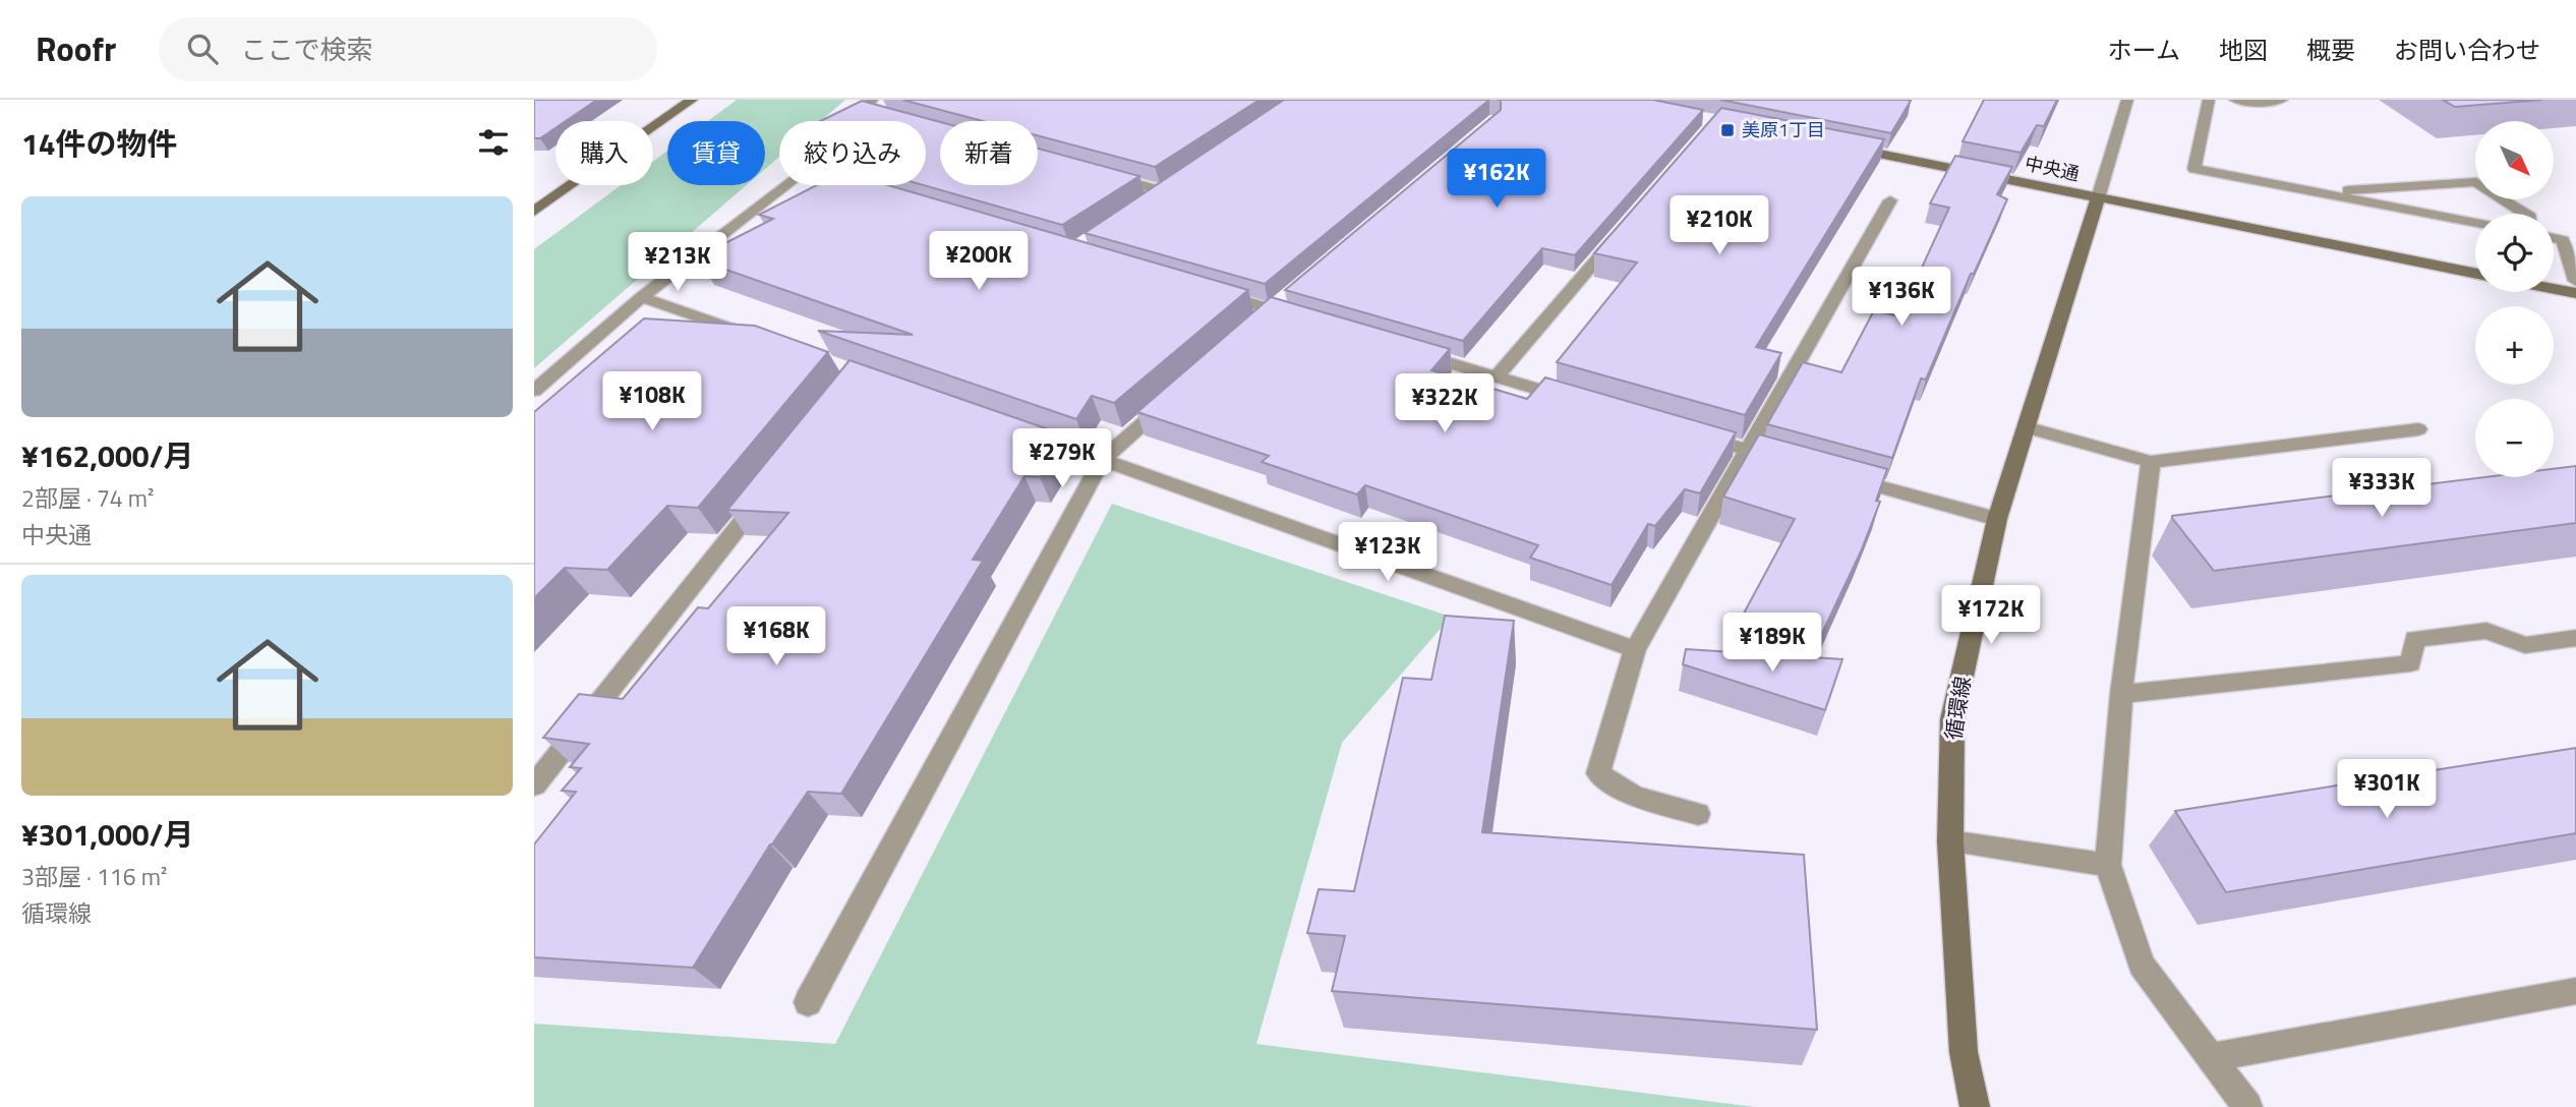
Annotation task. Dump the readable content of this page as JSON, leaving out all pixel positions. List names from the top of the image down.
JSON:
{
  "streets": {
    "street": ["中央通", "循環線"]
  },
  "crossings": [
    ["中央通", "循環線"]
  ],
  "places": {
    "transit": ["美原1丁目"]
  },
  "north": "bottom right",
  "page": {
    "header": "Roofr",
    "search": "ここで検索",
    "nav": [
      "ホーム",
      "地図",
      "概要",
      "お問い合わせ"
    ],
    "heading": "14件の物件",
    "map_buttons": ["+", "−"],
    "chip": [
      "購入",
      "賃貸",
      "絞り込み",
      "新着"
    ],
    "price": [
      "¥162K",
      "¥210K",
      "¥200K",
      "¥213K",
      "¥136K",
      "¥108K",
      "¥322K",
      "¥279K",
      "¥333K",
      "¥123K",
      "¥172K",
      "¥168K",
      "¥189K",
      "¥301K"
    ],
    "list": [
      {
        "name": "¥162,000/月",
        "note": "2部屋 · 74 m² · 中央通"
      },
      {
        "name": "¥301,000/月",
        "note": "3部屋 · 116 m² · 循環線"
      }
    ]
  }
}
